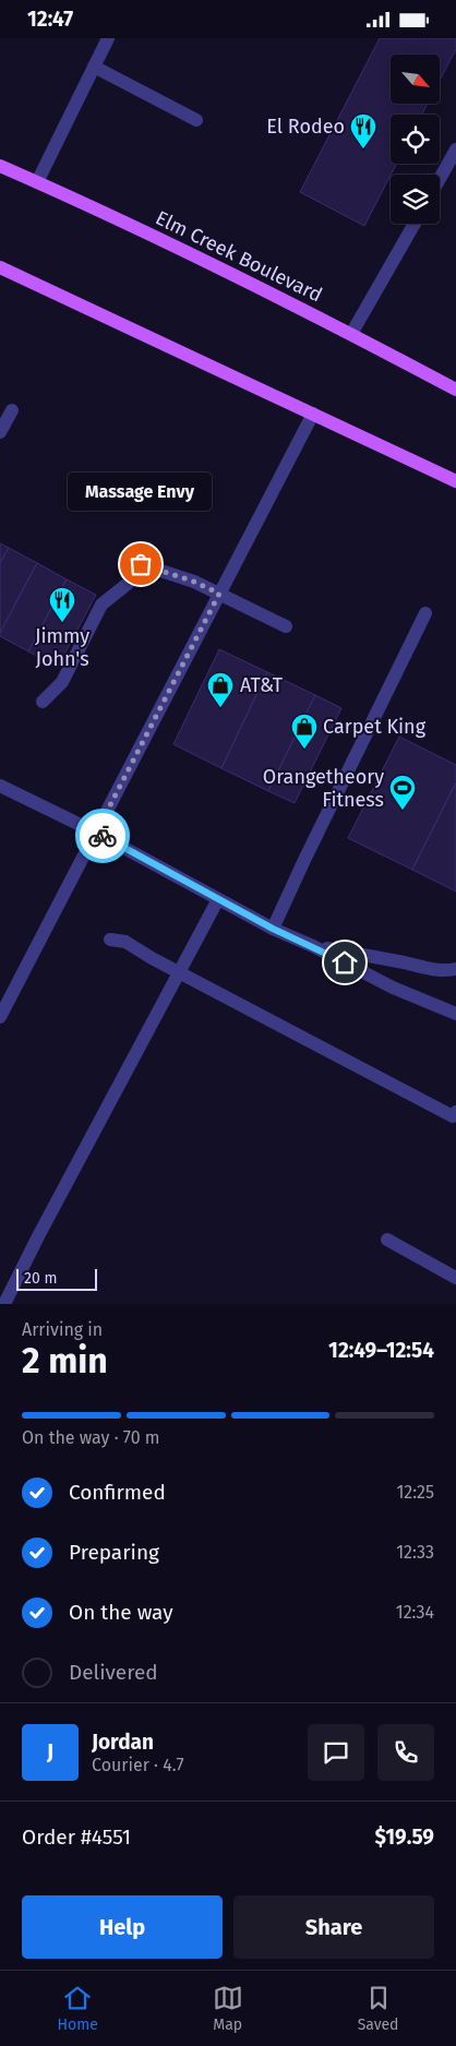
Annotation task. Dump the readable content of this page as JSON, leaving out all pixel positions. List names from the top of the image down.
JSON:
{
  "streets": {
    "main road": ["Elm Creek Boulevard"]
  },
  "places": {
    "restaurant": ["El Rodeo", "Jimmy John's"],
    "other": ["Massage Envy"],
    "shop": ["AT&T", "Carpet King"],
    "sports": ["Orangetheory Fitness"]
  },
  "scale_bar": "20 m",
  "north": "bottom right",
  "page": {
    "status": "12:47",
    "bubble": "Massage Envy",
    "scale": "20 m",
    "heading": ["2 min", "Arriving in", "12:49–12:54"],
    "panel": [
      "Jordan",
      "Courier · 4.7",
      "Order #4551",
      "$19.59"
    ],
    "bar": "On the way · 70 m",
    "list": [
      ["Confirmed", "12:25"],
      ["Preparing", "12:33"],
      ["On the way", "12:34"],
      "Delivered"
    ],
    "round": "J",
    "buttons": ["Help", "Share"],
    "tabs": ["Home", "Map", "Saved"]
  }
}
